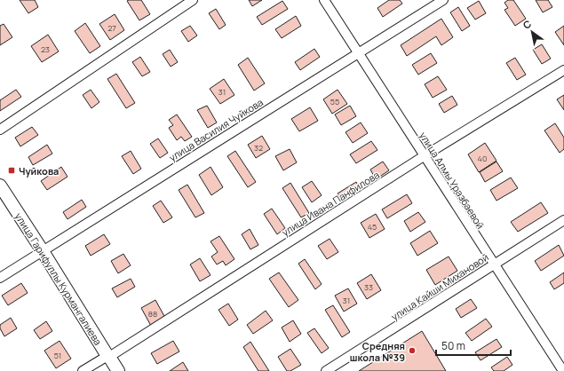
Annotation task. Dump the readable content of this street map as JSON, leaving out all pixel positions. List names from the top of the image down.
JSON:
{
  "streets": {
    "street": [
      "улица Василия Чуйкова",
      "улица Алмы Уразбаевой",
      "улица Ивана Панфилова",
      "улица Гарифуллы Курмангалиева",
      "улица Кайши Михановой"
    ]
  },
  "crossings": [
    ["улица Василия Чуйкова", "улица Алмы Уразбаевой"],
    ["улица Василия Чуйкова", "улица Гарифуллы Курмангалиева"],
    ["улица Алмы Уразбаевой", "улица Ивана Панфилова"],
    ["улица Алмы Уразбаевой", "улица Кайши Михановой"],
    ["улица Ивана Панфилова", "улица Гарифуллы Курмангалиева"]
  ],
  "places": {
    "transit": ["Чуйкова"],
    "other": ["Средняя школа №39"]
  },
  "house_numbers": [
    "27",
    "23",
    "31",
    "55",
    "32",
    "40",
    "45",
    "33",
    "31",
    "88",
    "51"
  ],
  "scale_bar": "50 m",
  "north": "top left"
}
